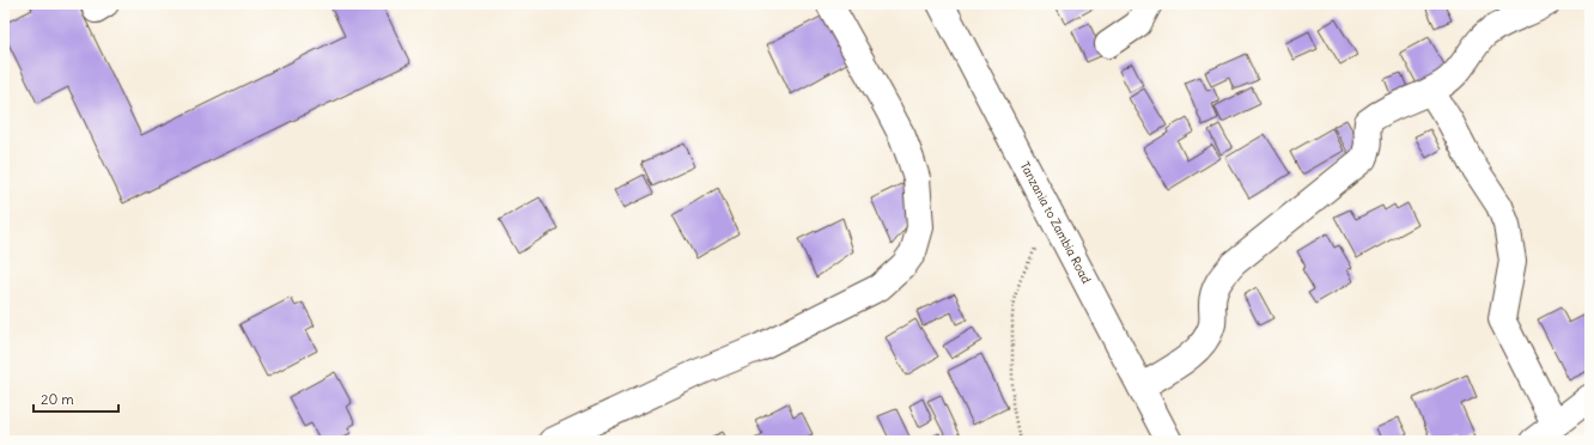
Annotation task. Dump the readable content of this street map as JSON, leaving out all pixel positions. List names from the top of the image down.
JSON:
{
  "streets": {
    "main road": ["Tanzania to Zambia Road"]
  },
  "scale_bar": "20 m"
}
